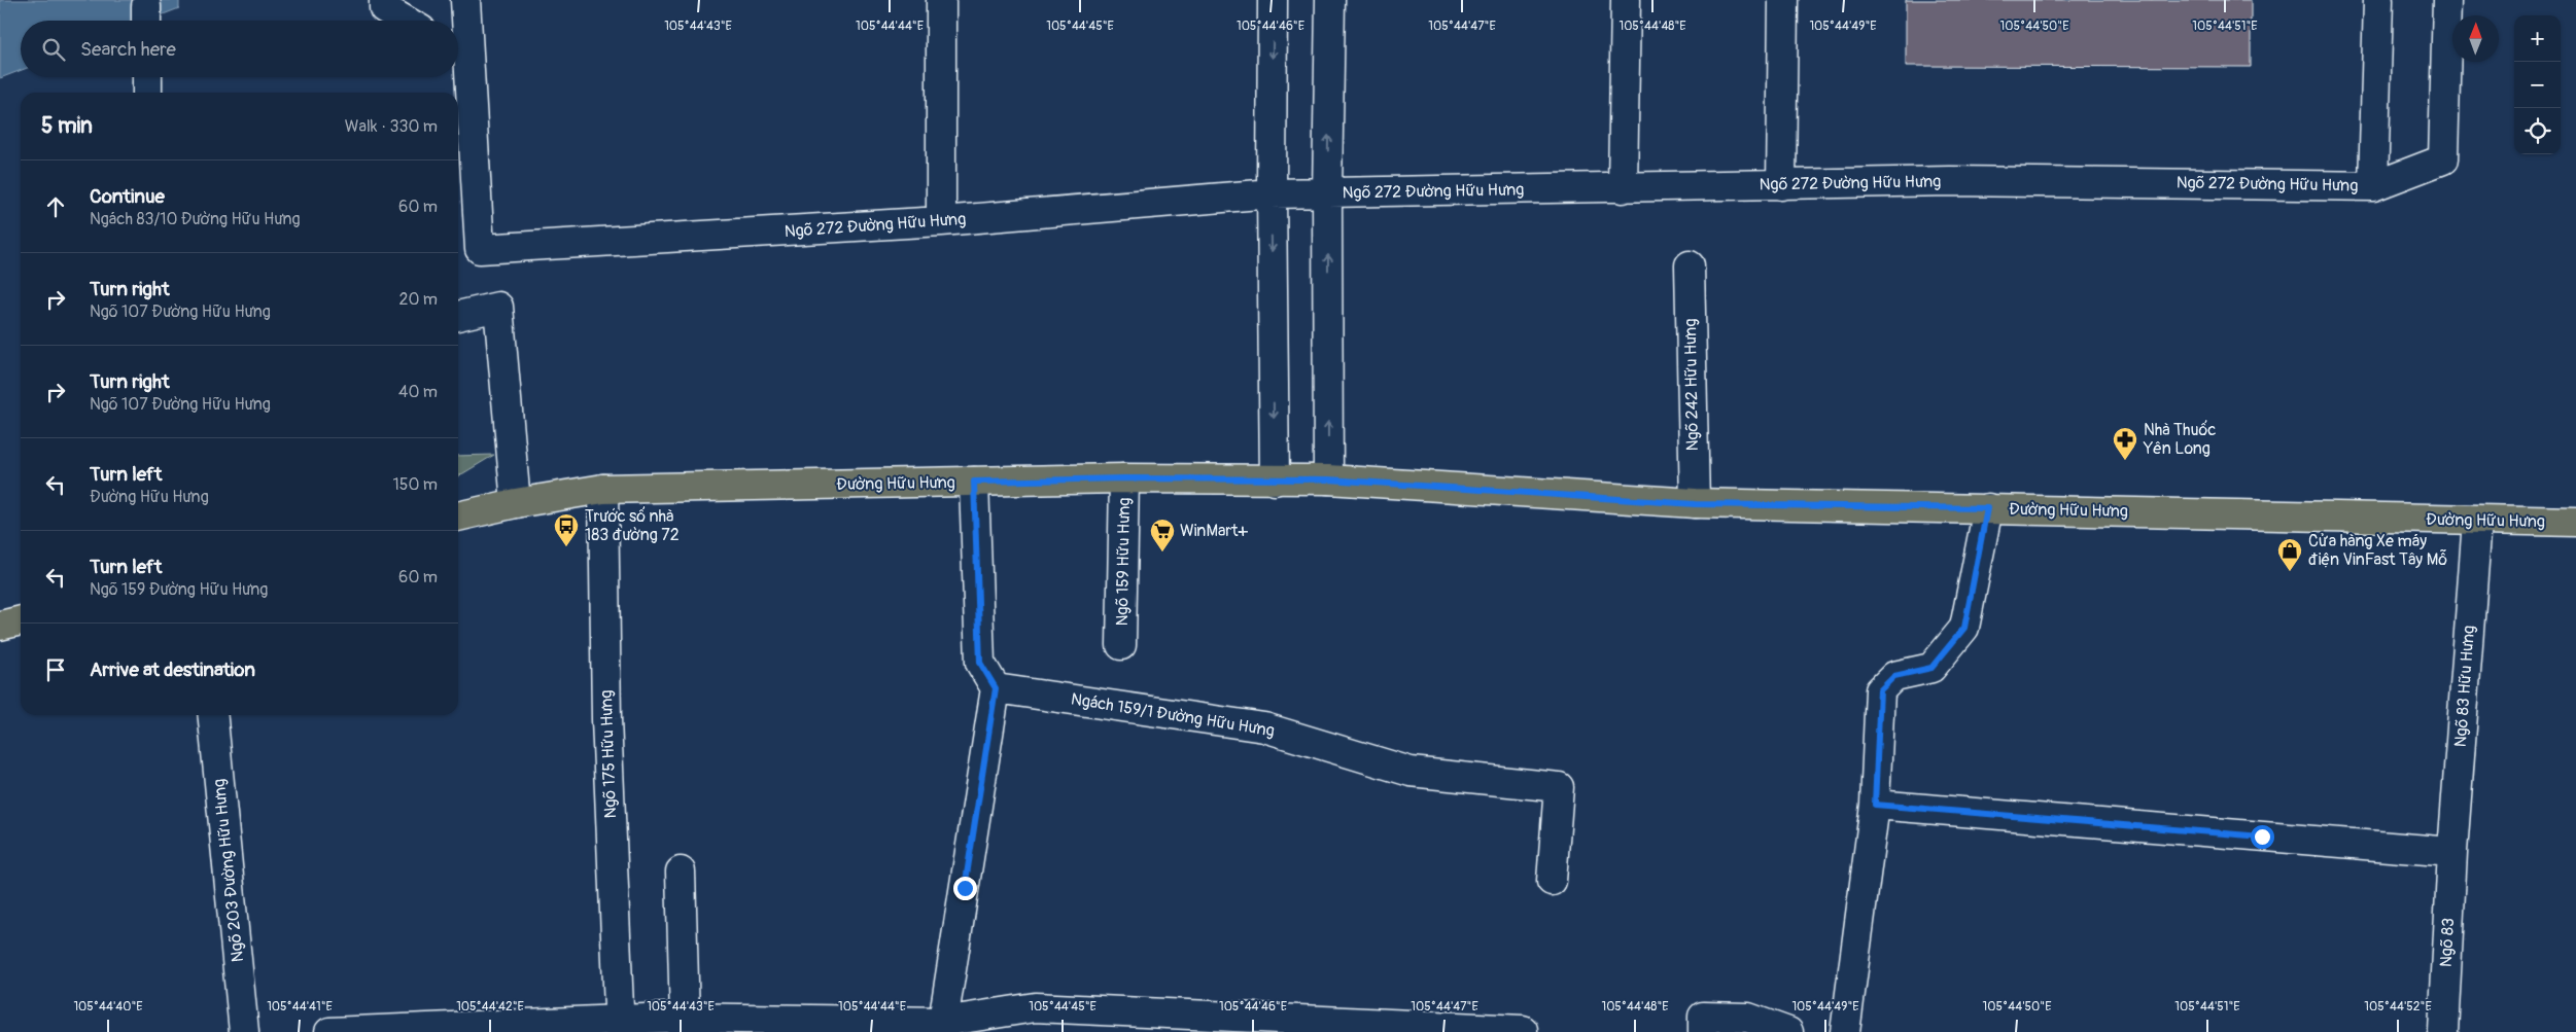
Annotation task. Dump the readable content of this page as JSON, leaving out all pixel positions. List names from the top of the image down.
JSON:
{
  "streets": {
    "main road": ["Đường Hữu Hưng"],
    "street": [
      "Ngõ 272 Đường Hữu Hưng",
      "Ngõ 242 Hữu Hưng",
      "Ngõ 159 Hữu Hưng",
      "Ngõ 83 Hữu Hưng",
      "Ngách 159/1 Đường Hữu Hưng",
      "Ngõ 175 Hữu Hưng",
      "Ngõ 203 Đường Hữu Hưng",
      "Ngõ 83"
    ]
  },
  "crossings": [
    ["Ngõ 272 Đường Hữu Hưng", "Đường Hữu Hưng"],
    ["Ngõ 242 Hữu Hưng", "Đường Hữu Hưng"],
    ["Đường Hữu Hưng", "Ngõ 159 Hữu Hưng"],
    ["Đường Hữu Hưng", "Ngõ 83 Hữu Hưng"],
    ["Đường Hữu Hưng", "Ngõ 175 Hữu Hưng"],
    ["Ngõ 83 Hữu Hưng", "Ngõ 83"]
  ],
  "places": {
    "pharmacy": ["Nhà Thuốc Yên Long"],
    "bus stop": ["Trước số nhà 183 đường 72"],
    "supermarket": ["WinMart+"],
    "shop": ["Cửa hàng Xe máy điện VinFast Tây Mỗ"]
  },
  "north": "top",
  "page": {
    "map_buttons": ["+", "−"],
    "search": "Search here",
    "heading": ["5 min", "Walk · 330 m"],
    "list": [
      ["Continue", "Ngách 83/10 Đường Hữu Hưng", "60 m"],
      ["Turn right", "Ngõ 107 Đường Hữu Hưng", "20 m"],
      ["Turn right", "Ngõ 107 Đường Hữu Hưng", "40 m"],
      ["Turn left", "Đường Hữu Hưng", "150 m"],
      ["Turn left", "Ngõ 159 Đường Hữu Hưng", "60 m"],
      "Arrive at destination"
    ]
  },
  "coordinates": [
    "105°44'43\"E",
    "105°44'44\"E",
    "105°44'45\"E",
    "105°44'46\"E",
    "105°44'47\"E",
    "105°44'48\"E",
    "105°44'49\"E",
    "105°44'50\"E",
    "105°44'51\"E",
    "105°44'40\"E",
    "105°44'41\"E",
    "105°44'42\"E",
    "105°44'52\"E"
  ]
}
